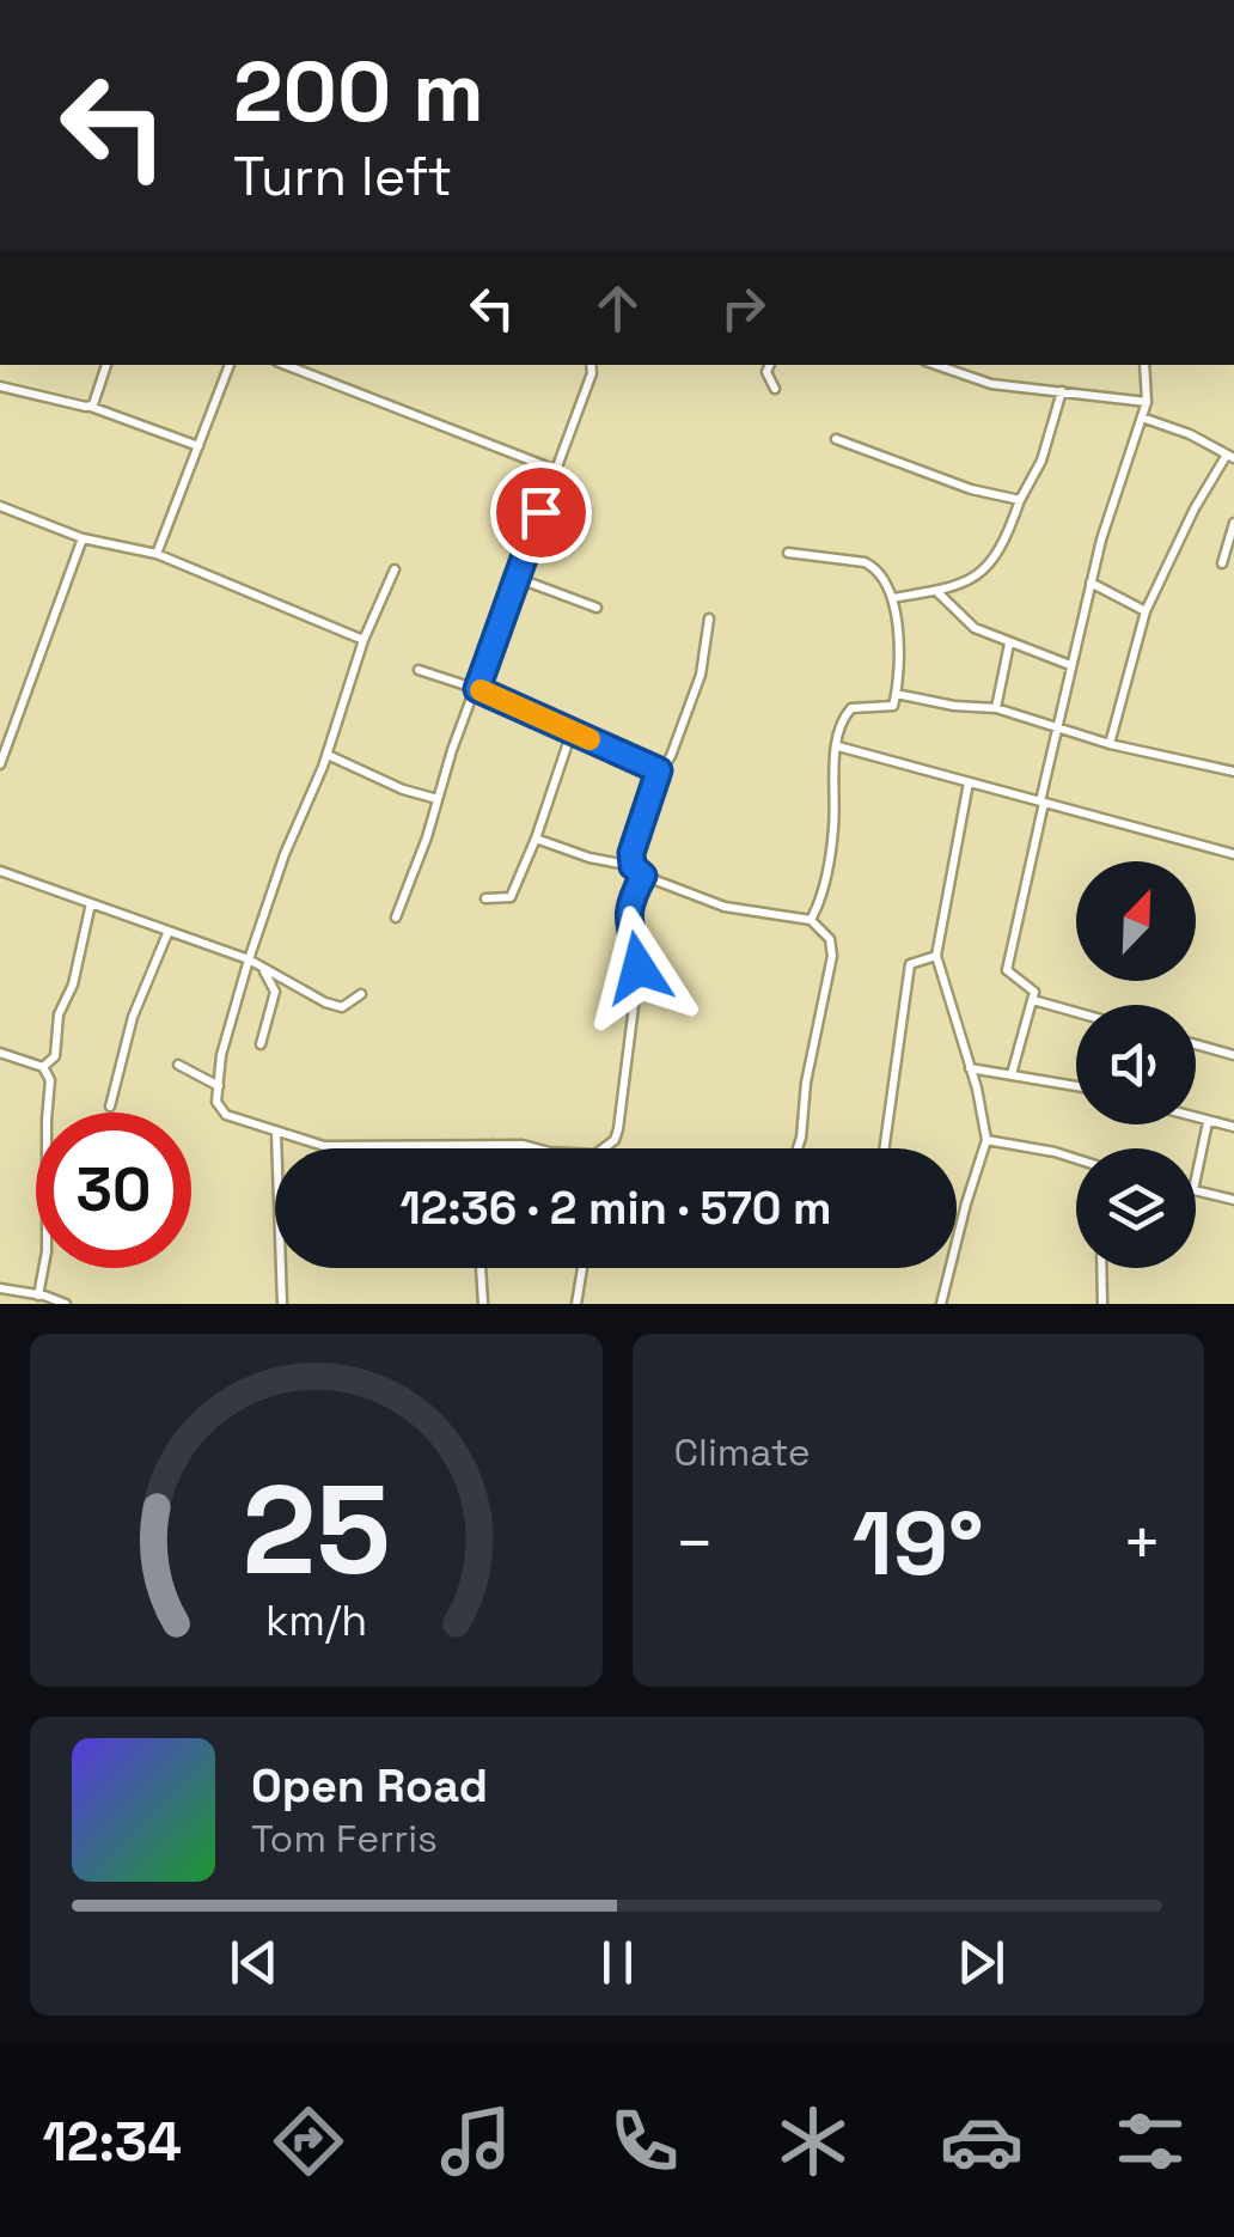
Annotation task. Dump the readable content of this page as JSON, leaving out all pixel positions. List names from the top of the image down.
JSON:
{
  "north": "top right",
  "page": {
    "turn": ["200 m", "Turn left"],
    "limit": "30",
    "trip": "12:36 · 2 min · 570 m",
    "tile": "Climate",
    "heat": ["−", "19°", "+"],
    "song": ["Open Road", "Tom Ferris"],
    "tabs": "12:34",
    "gauge": ["25", "km/h"]
  }
}
